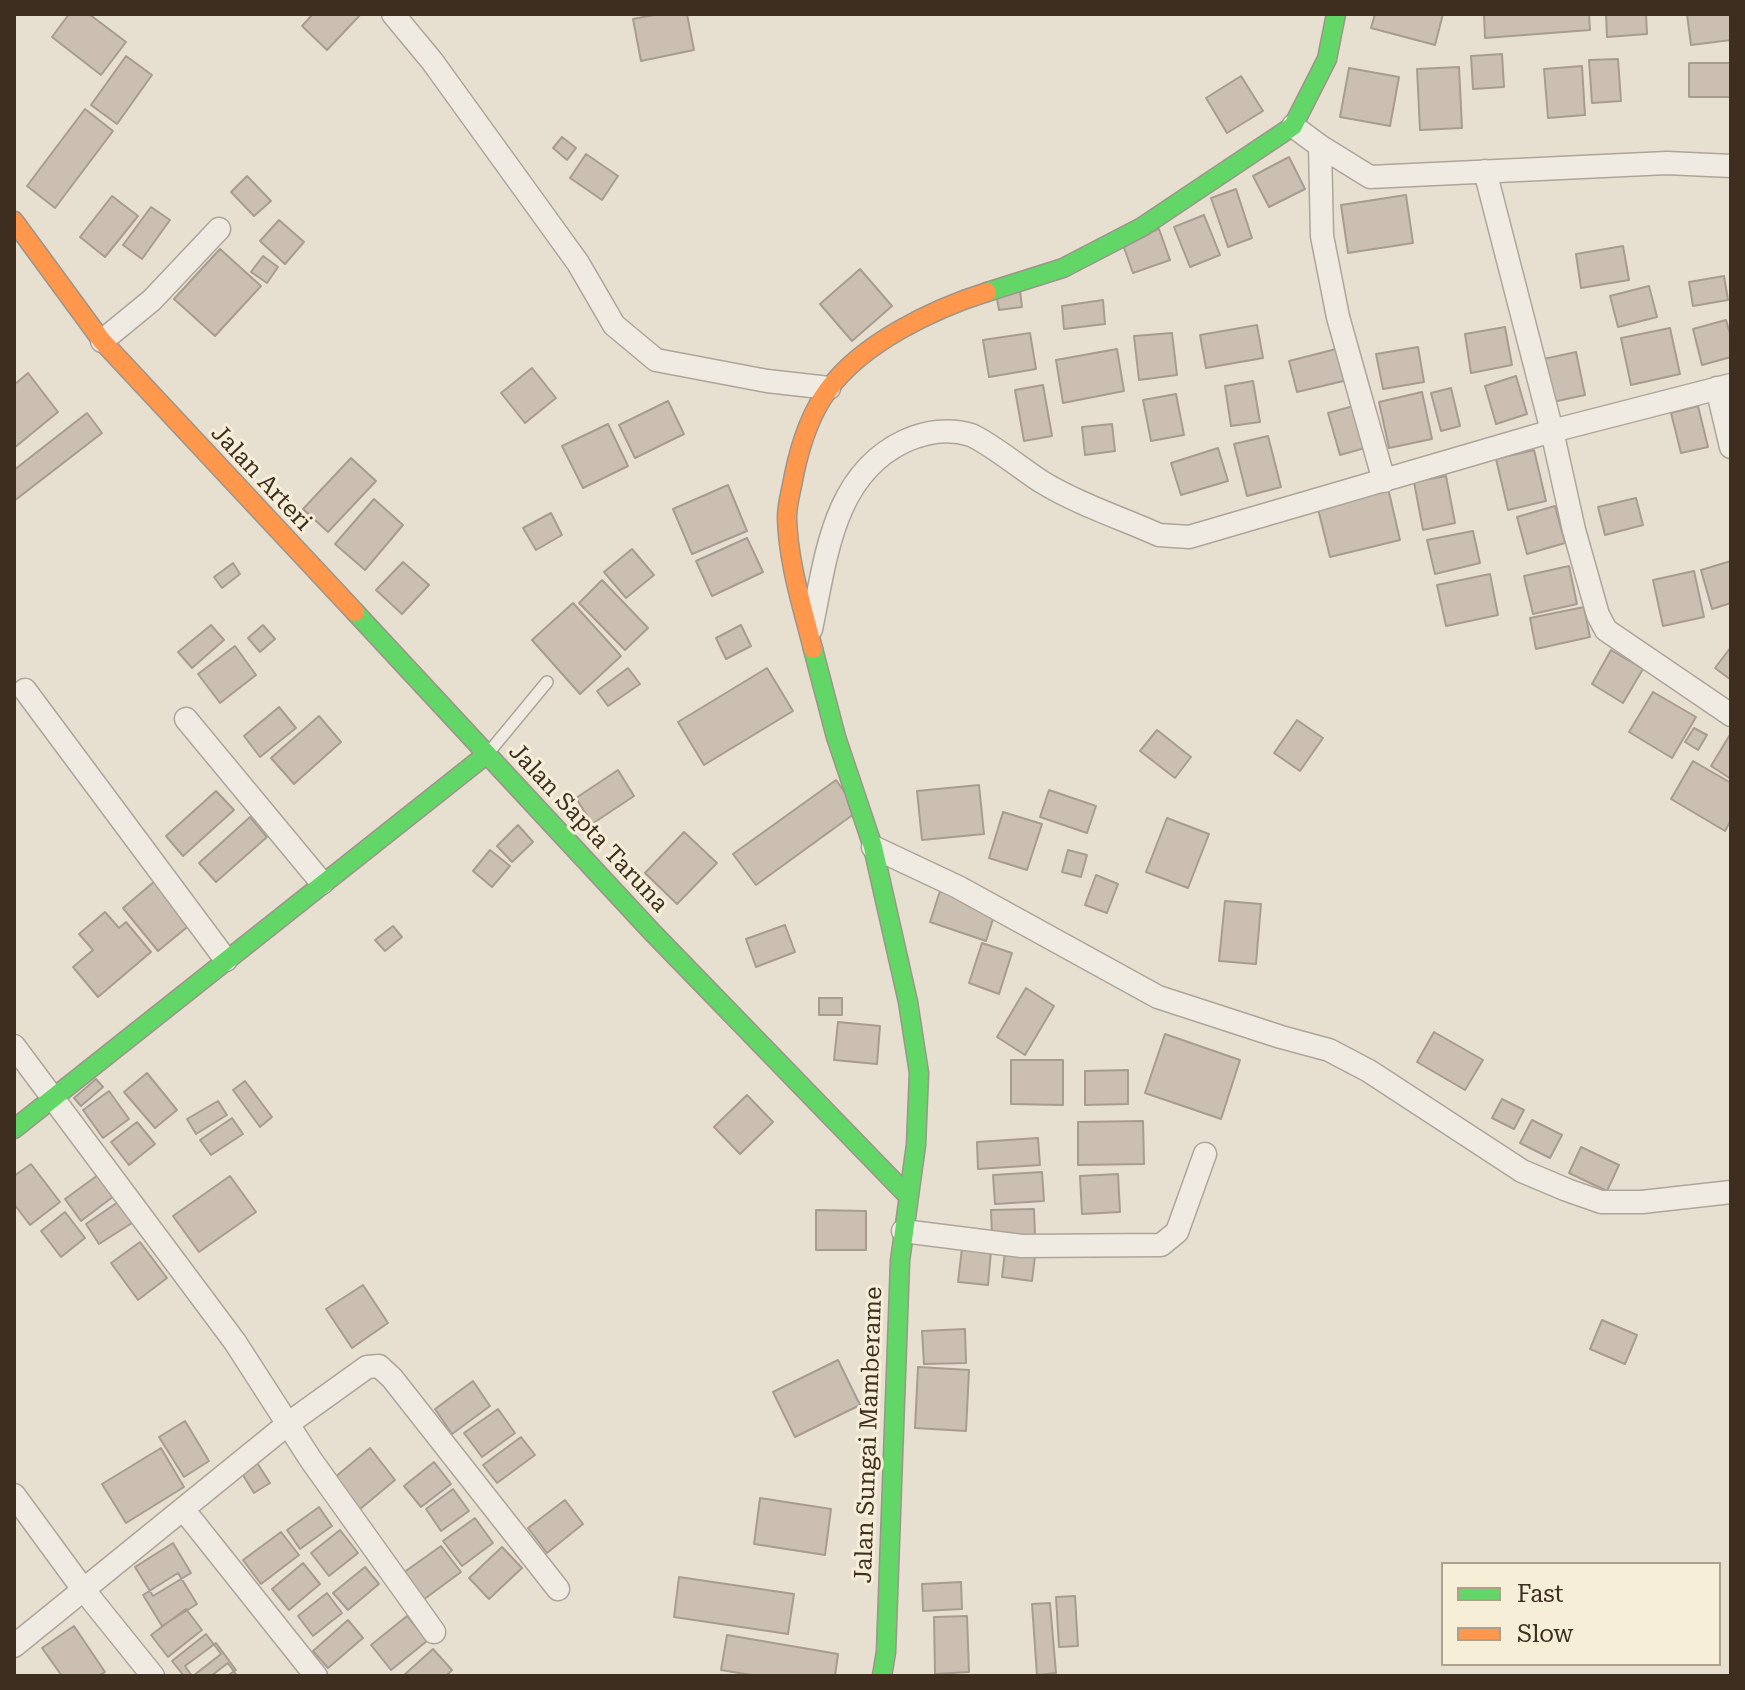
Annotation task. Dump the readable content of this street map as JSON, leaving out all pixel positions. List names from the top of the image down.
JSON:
{
  "streets": {
    "street": ["Jalan Arteri", "Jalan Sapta Taruna", "Jalan Sungai Mamberame"]
  },
  "crossings": [
    ["Jalan Arteri", "Jalan Sapta Taruna"],
    ["Jalan Sapta Taruna", "Jalan Sungai Mamberame"]
  ],
  "legend": ["Fast", "Slow"]
}
